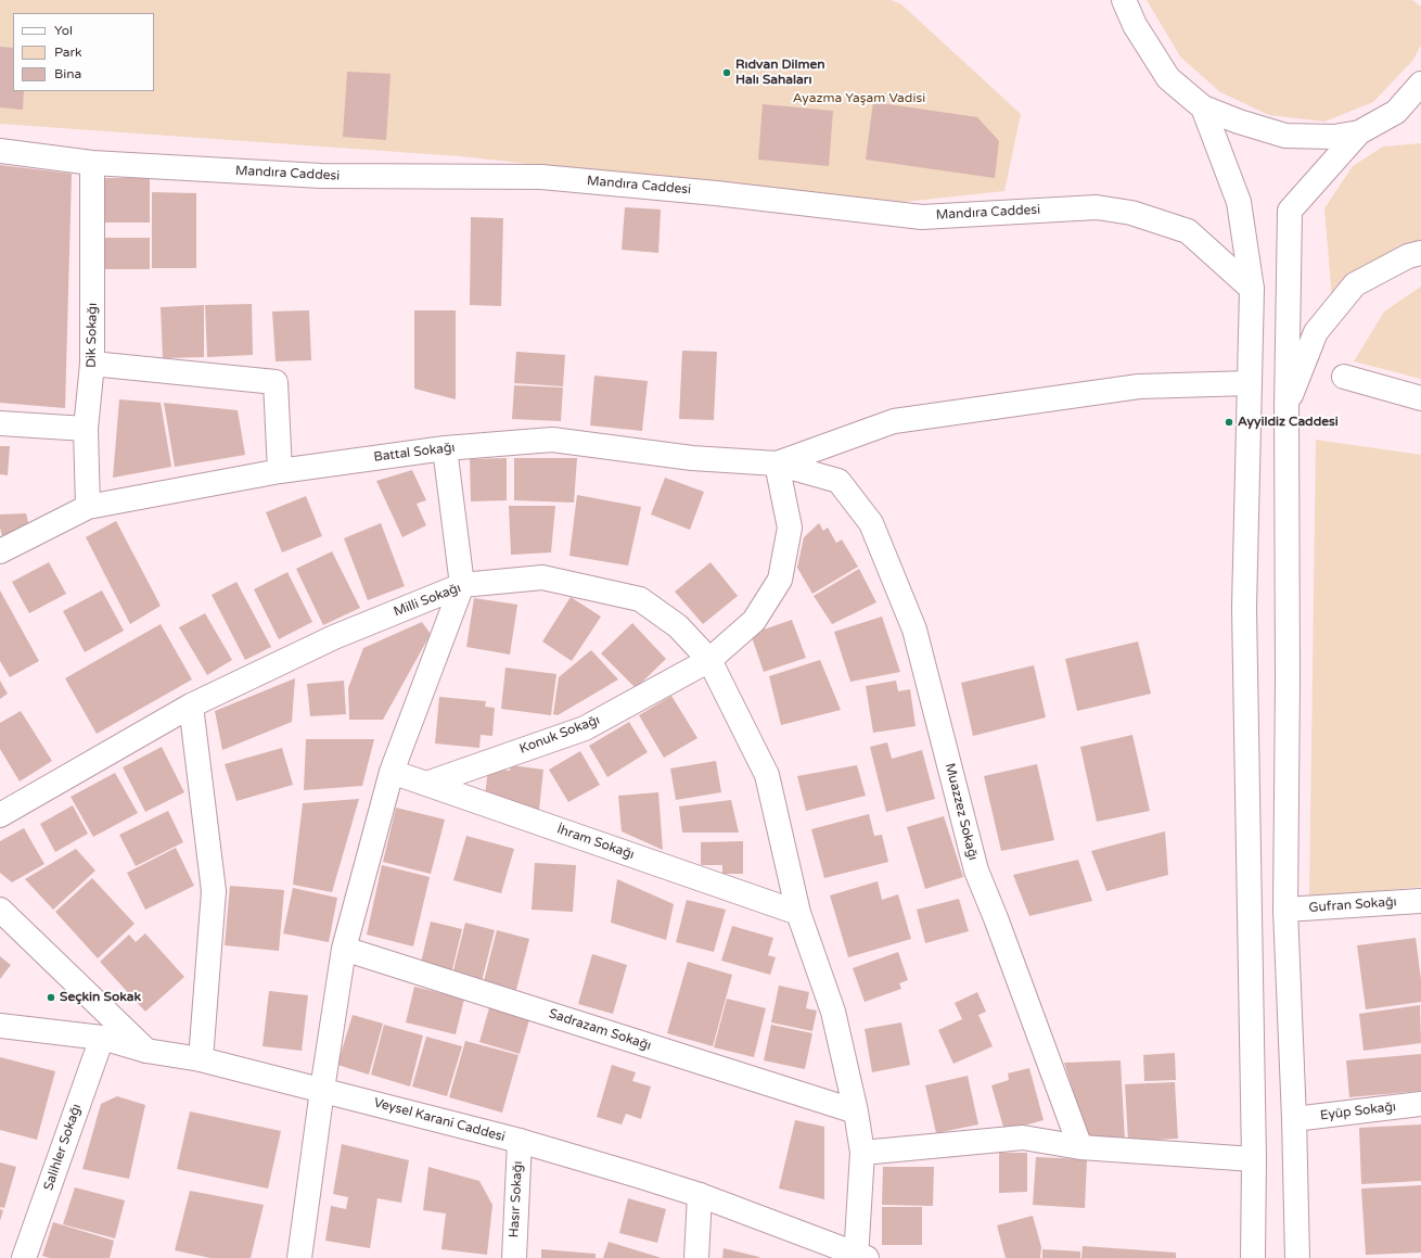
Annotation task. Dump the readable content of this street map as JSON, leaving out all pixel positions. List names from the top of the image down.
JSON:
{
  "streets": {
    "street": [
      "Mandıra Caddesi",
      "Dik Sokağı",
      "Battal Sokağı",
      "Milli Sokağı",
      "Konuk Sokağı",
      "Muazzez Sokağı",
      "İhram Sokağı",
      "Gufran Sokağı",
      "Sadrazam Sokağı",
      "Eyüp Sokağı",
      "Veysel Karani Caddesi",
      "Salihler Sokağı",
      "Hasır Sokağı"
    ]
  },
  "crossings": [
    ["Mandıra Caddesi", "Dik Sokağı"],
    ["Dik Sokağı", "Battal Sokağı"],
    ["Battal Sokağı", "Konuk Sokağı"],
    ["Battal Sokağı", "Muazzez Sokağı"],
    ["Milli Sokağı", "Konuk Sokağı"],
    ["Milli Sokağı", "İhram Sokağı"],
    ["Milli Sokağı", "Sadrazam Sokağı"],
    ["Milli Sokağı", "Veysel Karani Caddesi"],
    ["Konuk Sokağı", "İhram Sokağı"],
    ["Veysel Karani Caddesi", "Salihler Sokağı"],
    ["Veysel Karani Caddesi", "Hasır Sokağı"]
  ],
  "parks": ["Ayazma Yaşam Vadisi"],
  "places": ["Rıdvan Dilmen Halı Sahaları", "Ayyildiz Caddesi", "Seçkin Sokak"],
  "legend": ["Yol", "Park", "Bina"]
}
